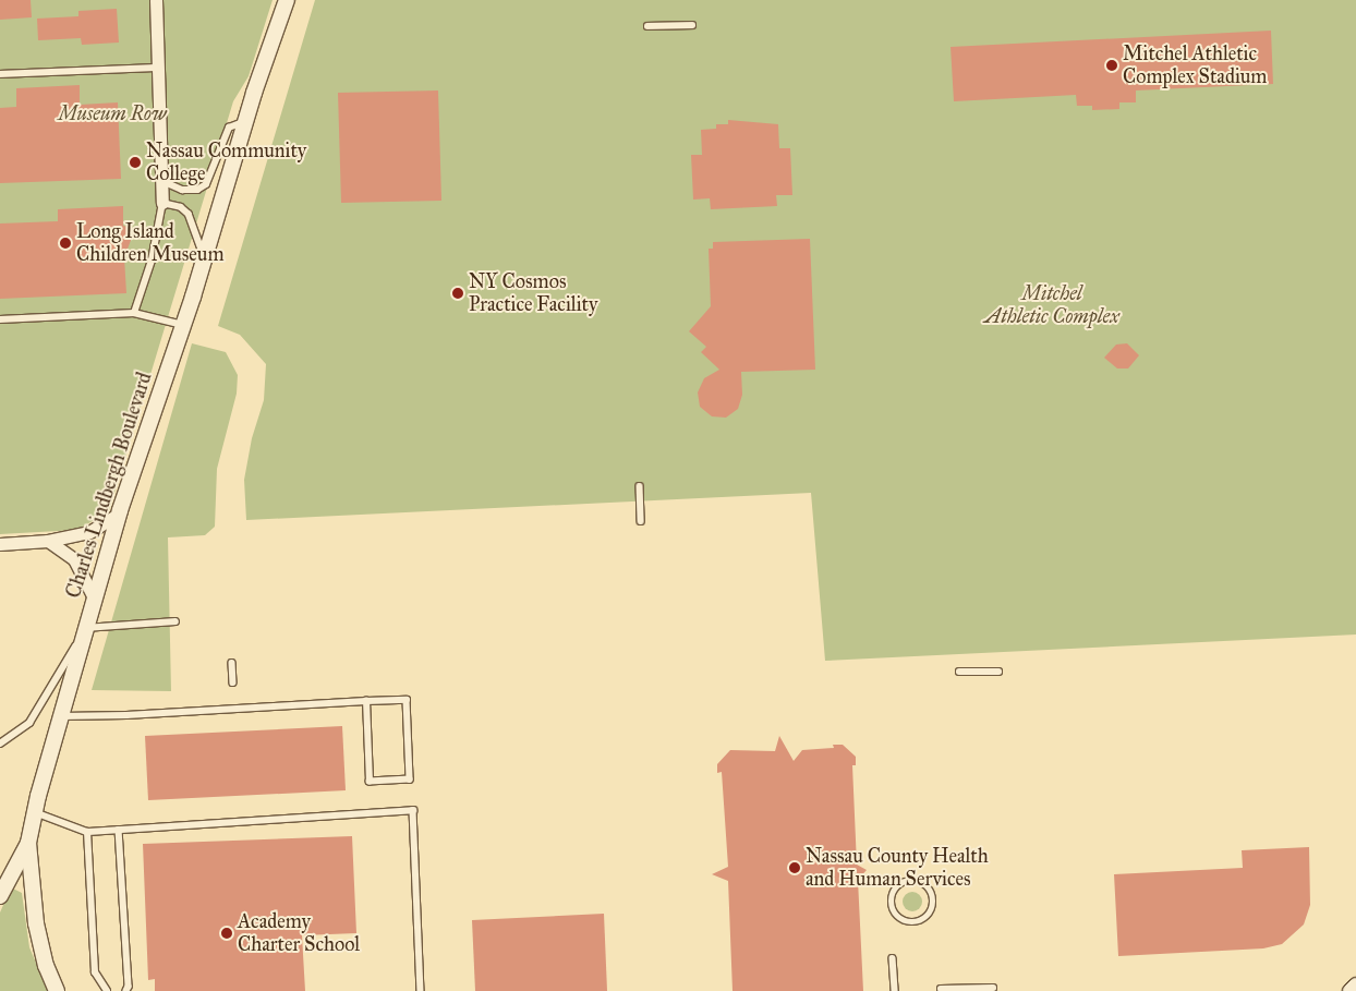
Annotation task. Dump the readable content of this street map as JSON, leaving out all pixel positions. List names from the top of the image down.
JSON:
{
  "streets": {
    "street": ["Charles Lindbergh Boulevard"]
  },
  "parks": ["Museum Row", "Mitchel Athletic Complex"],
  "places": [
    "Mitchel Athletic Complex Stadium",
    "Nassau Community College",
    "Long Island Children Museum",
    "NY Cosmos Practice Facility",
    "Nassau County Health and Human Services",
    "Academy Charter School"
  ]
}
